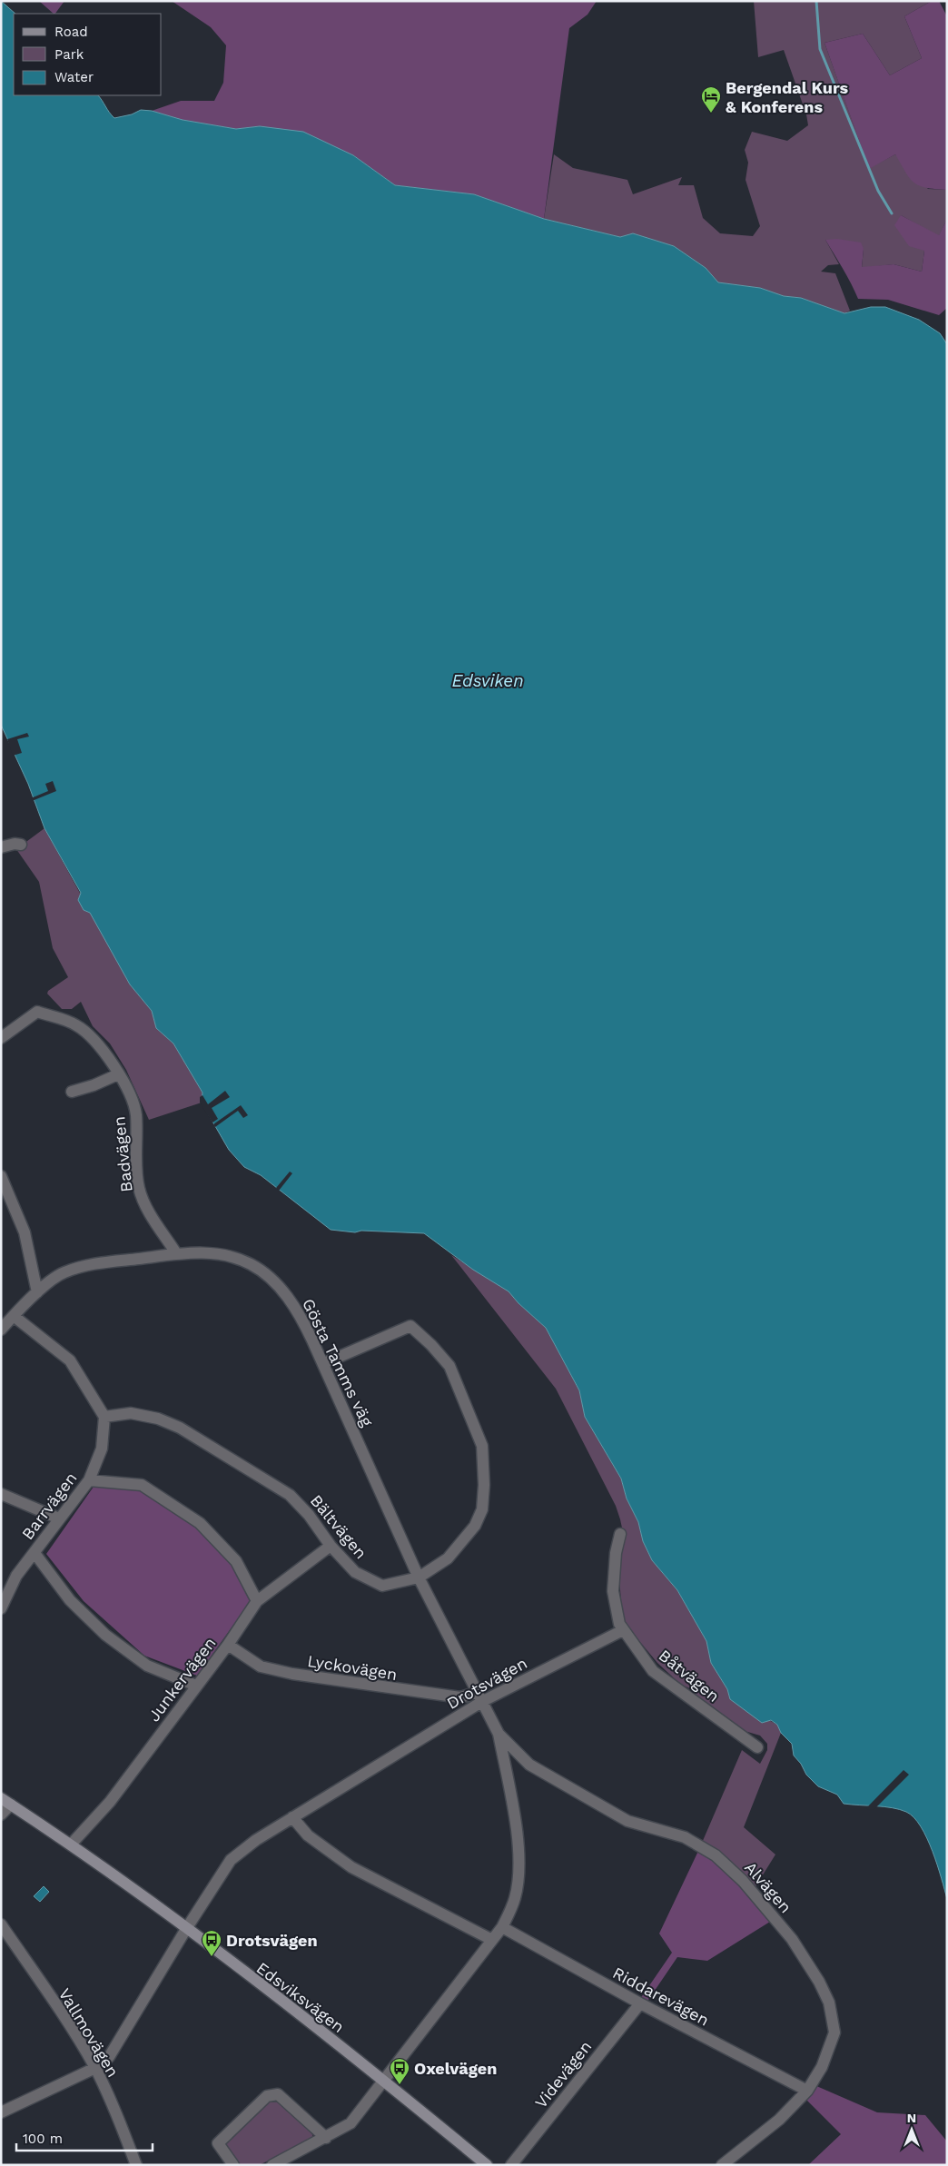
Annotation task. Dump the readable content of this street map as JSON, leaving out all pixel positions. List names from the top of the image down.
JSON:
{
  "streets": {
    "street": [
      "Badvägen",
      "Gösta Tamms väg",
      "Barrvägen",
      "Bältvägen",
      "Lyckovägen",
      "Båtvägen",
      "Junkervägen",
      "Drotsvägen",
      "Alvägen",
      "Riddarevägen",
      "Edsviksvägen",
      "Vallmovägen",
      "Videvägen"
    ]
  },
  "crossings": [
    ["Badvägen", "Gösta Tamms väg"],
    ["Gösta Tamms väg", "Bältvägen"],
    ["Gösta Tamms väg", "Lyckovägen"],
    ["Gösta Tamms väg", "Drotsvägen"],
    ["Gösta Tamms väg", "Alvägen"],
    ["Barrvägen", "Bältvägen"],
    ["Bältvägen", "Junkervägen"],
    ["Lyckovägen", "Junkervägen"],
    ["Lyckovägen", "Drotsvägen"],
    ["Lyckovägen", "Alvägen"],
    ["Båtvägen", "Drotsvägen"],
    ["Junkervägen", "Edsviksvägen"],
    ["Drotsvägen", "Alvägen"],
    ["Drotsvägen", "Edsviksvägen"],
    ["Drotsvägen", "Vallmovägen"],
    ["Alvägen", "Riddarevägen"],
    ["Riddarevägen", "Videvägen"]
  ],
  "water": ["Edsviken"],
  "places": {
    "hotel": ["Bergendal Kurs & Konferens"],
    "bus stop": ["Drotsvägen", "Oxelvägen"]
  },
  "legend": ["Road", "Park", "Water"],
  "scale_bar": "100 m",
  "north": "top"
}
